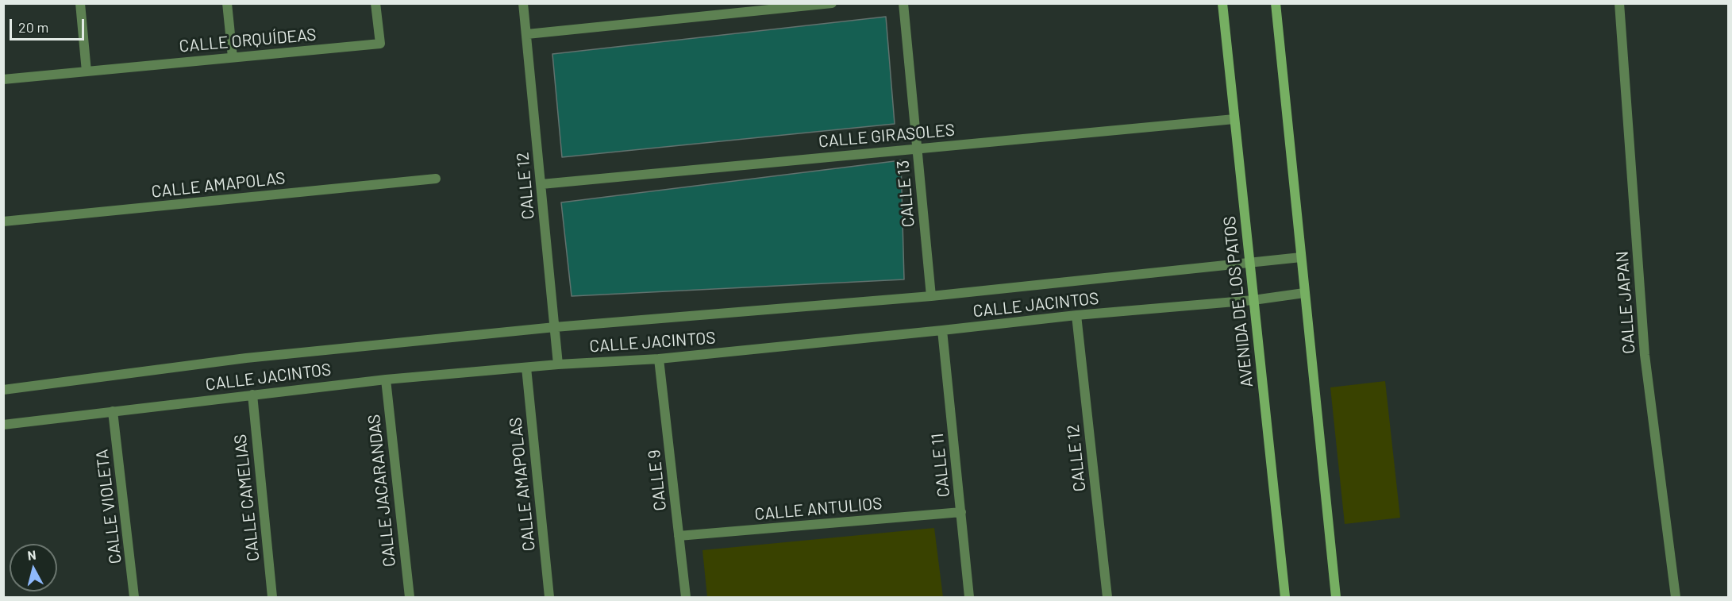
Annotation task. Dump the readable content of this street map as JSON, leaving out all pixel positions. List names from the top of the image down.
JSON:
{
  "streets": {
    "street": [
      "CALLE ORQUÍDEAS",
      "CALLE GIRASOLES",
      "CALLE AMAPOLAS",
      "CALLE 12",
      "CALLE 13",
      "AVENIDA DE LOS PATOS",
      "CALLE JAPAN",
      "CALLE JACINTOS",
      "CALLE 11",
      "CALLE 9",
      "CALLE JACARANDAS",
      "CALLE CAMELIAS",
      "CALLE VIOLETA",
      "CALLE ANTULIOS"
    ]
  },
  "crossings": [
    ["CALLE GIRASOLES", "CALLE 12"],
    ["CALLE GIRASOLES", "CALLE 13"],
    ["CALLE GIRASOLES", "AVENIDA DE LOS PATOS"],
    ["CALLE AMAPOLAS", "CALLE JACINTOS"],
    ["CALLE 12", "CALLE JACINTOS"],
    ["CALLE 13", "CALLE JACINTOS"],
    ["AVENIDA DE LOS PATOS", "CALLE JACINTOS"],
    ["CALLE JACINTOS", "CALLE 11"],
    ["CALLE JACINTOS", "CALLE 9"],
    ["CALLE JACINTOS", "CALLE JACARANDAS"],
    ["CALLE JACINTOS", "CALLE CAMELIAS"],
    ["CALLE JACINTOS", "CALLE VIOLETA"],
    ["CALLE 11", "CALLE ANTULIOS"],
    ["CALLE 9", "CALLE ANTULIOS"]
  ],
  "scale_bar": "20 m",
  "north": "top"
}
